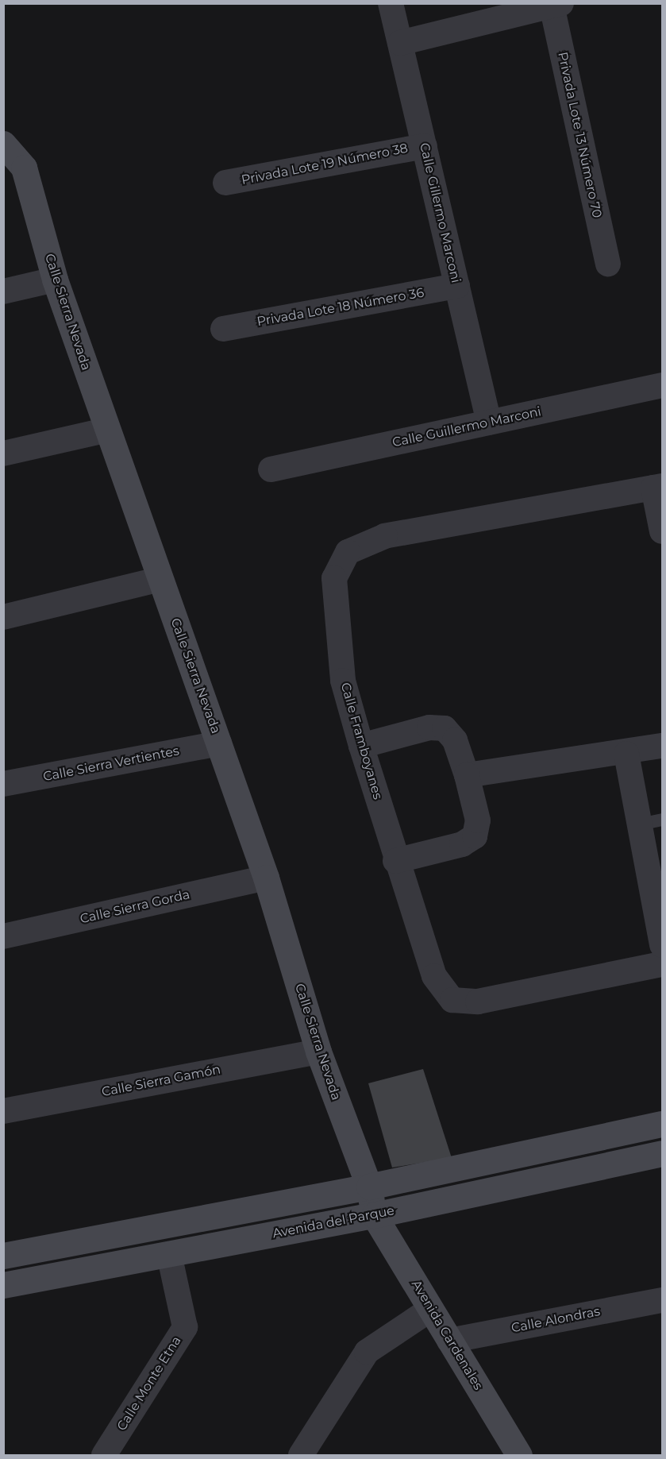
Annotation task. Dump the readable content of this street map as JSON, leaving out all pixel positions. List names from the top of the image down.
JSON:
{
  "streets": {
    "street": [
      "Privada Lote 13 Número 70",
      "Privada Lote 19 Número 38",
      "Calle Gillermo Marconi",
      "Privada Lote 18 Número 36",
      "Calle Sierra Nevada",
      "Calle Guillermo Marconi",
      "Calle Framboyanes",
      "Calle Sierra Vertientes",
      "Calle Sierra Gorda",
      "Calle Sierra Gamón",
      "Avenida del Parque",
      "Calle Alondras",
      "Avenida Cardenales",
      "Calle Monte Etna"
    ]
  },
  "crossings": [
    ["Privada Lote 19 Número 38", "Calle Gillermo Marconi"],
    ["Calle Gillermo Marconi", "Privada Lote 18 Número 36"],
    ["Calle Gillermo Marconi", "Calle Guillermo Marconi"],
    ["Calle Sierra Nevada", "Calle Sierra Vertientes"],
    ["Calle Sierra Nevada", "Calle Sierra Gorda"],
    ["Calle Sierra Nevada", "Calle Sierra Gamón"],
    ["Calle Sierra Nevada", "Avenida del Parque"],
    ["Calle Sierra Nevada", "Avenida Cardenales"],
    ["Avenida del Parque", "Avenida Cardenales"],
    ["Avenida del Parque", "Calle Monte Etna"],
    ["Calle Alondras", "Avenida Cardenales"]
  ]
}
